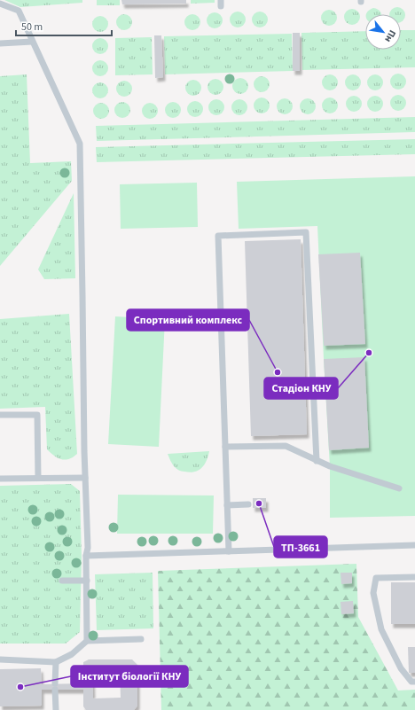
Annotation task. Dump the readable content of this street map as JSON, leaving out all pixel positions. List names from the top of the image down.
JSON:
{
  "places": [
    "Стадіон КНУ",
    "Спортивний комплекс",
    "ТП-3661",
    "Інститут біології КНУ"
  ],
  "scale_bar": "50 m",
  "north": "bottom right"
}
